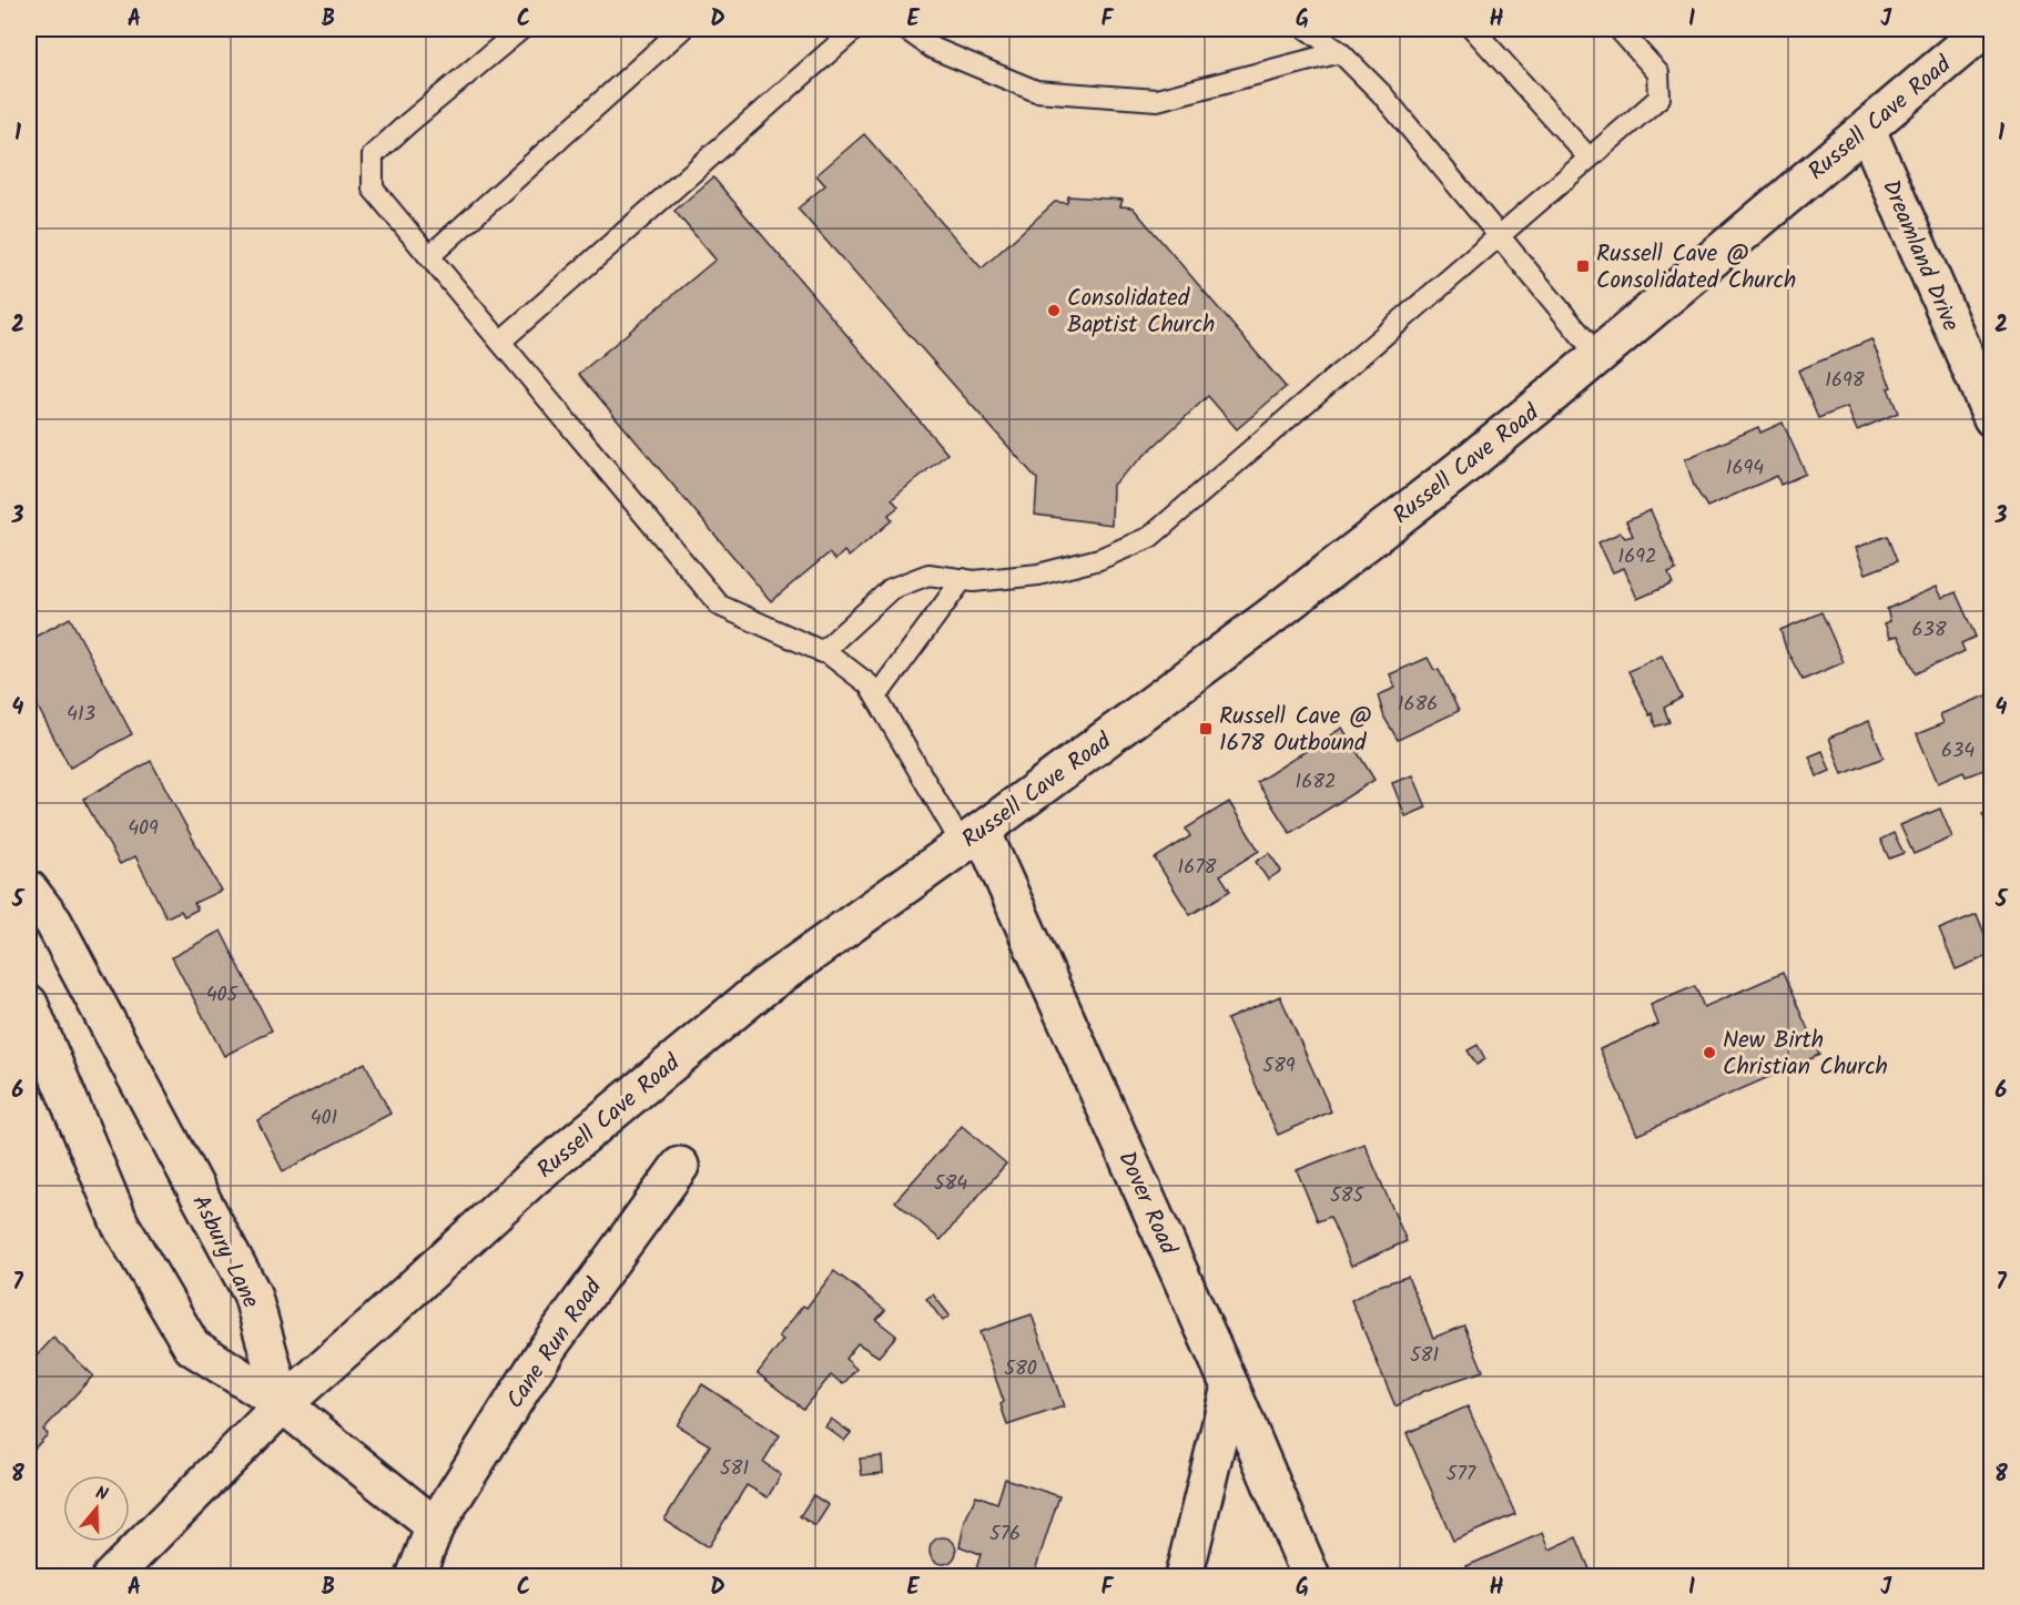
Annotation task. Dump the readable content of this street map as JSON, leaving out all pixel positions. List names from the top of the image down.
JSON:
{
  "streets": {
    "street": [
      "Russell Cave Road",
      "Dreamland Drive",
      "Dover Road",
      "Asbury Lane",
      "Cane Run Road"
    ]
  },
  "crossings": [
    ["Russell Cave Road", "Dreamland Drive"],
    ["Russell Cave Road", "Dover Road"],
    ["Russell Cave Road", "Asbury Lane"]
  ],
  "places": {
    "transit": ["Russell Cave @ Consolidated Church", "Russell Cave @ 1678 Outbound"],
    "other": ["Consolidated Baptist Church", "New Birth Christian Church"]
  },
  "house_numbers": [
    "1698",
    "1694",
    "1692",
    "638",
    "1686",
    "413",
    "634",
    "1682",
    "409",
    "1678",
    "405",
    "589",
    "401",
    "584",
    "585",
    "581",
    "580",
    "581",
    "577",
    "576"
  ],
  "north": "top",
  "grid": {
    "columns": [
      "A",
      "B",
      "C",
      "D",
      "E",
      "F",
      "G",
      "H",
      "I",
      "J"
    ],
    "rows": [
      "1",
      "2",
      "3",
      "4",
      "5",
      "6",
      "7",
      "8"
    ]
  }
}
